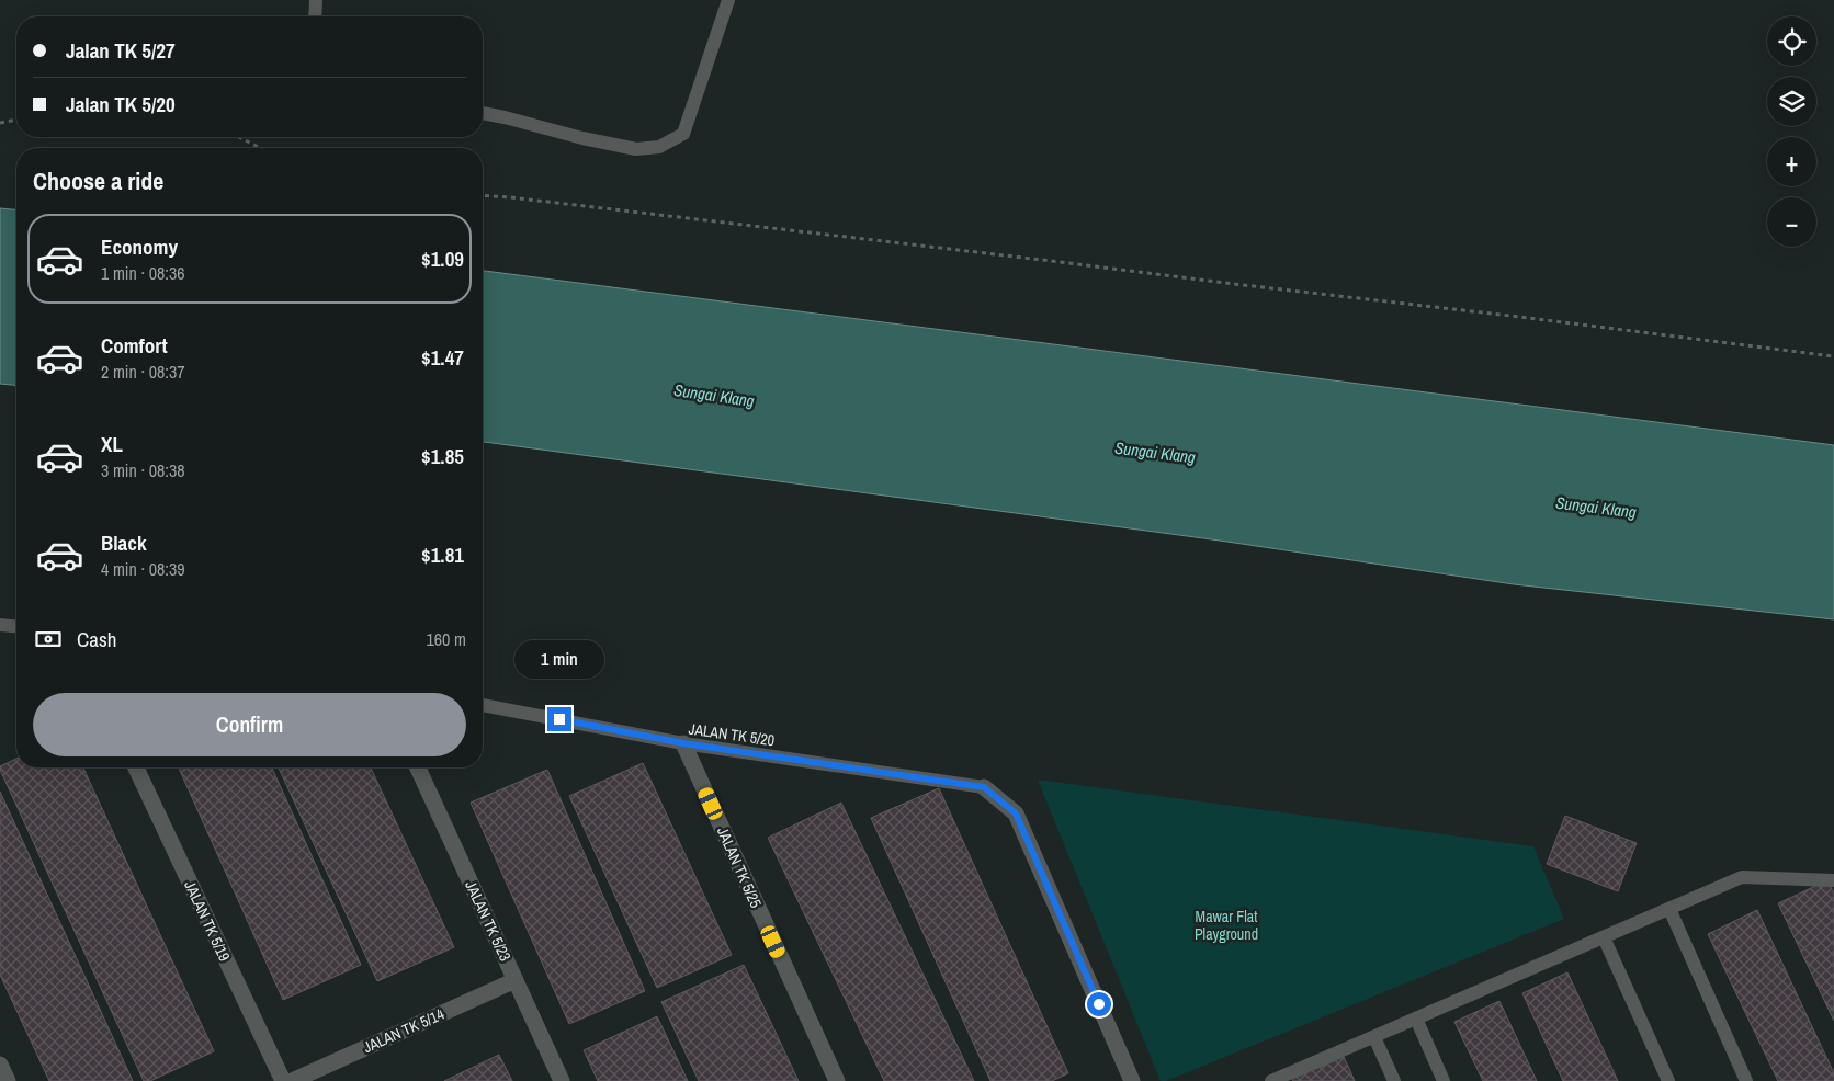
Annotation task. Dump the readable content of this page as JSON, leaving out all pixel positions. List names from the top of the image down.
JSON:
{
  "streets": {
    "street": [
      "JALAN TK 5/25",
      "JALAN TK 5/19",
      "JALAN TK 5/23",
      "JALAN TK 5/14"
    ],
    "lane": ["JALAN TK 5/20"]
  },
  "crossings": [
    ["JALAN TK 5/20", "JALAN TK 5/25"],
    ["JALAN TK 5/23", "JALAN TK 5/14"]
  ],
  "water": ["Sungai Klang"],
  "parks": ["Mawar Flat Playground"],
  "page": {
    "map_buttons": ["+", "−"],
    "banner": ["Jalan TK 5/27", "Jalan TK 5/20"],
    "heading": "Choose a ride",
    "list": [
      {
        "name": "Economy",
        "note": "1 min · 08:36",
        "value": "$1.09"
      },
      {
        "name": "Comfort",
        "note": "2 min · 08:37",
        "value": "$1.47"
      },
      {
        "name": "XL",
        "note": "3 min · 08:38",
        "value": "$1.85"
      },
      {
        "name": "Black",
        "note": "4 min · 08:39",
        "value": "$1.81"
      }
    ],
    "pay": ["Cash", "160 m"],
    "bubble": "1 min",
    "buttons": "Confirm"
  }
}
